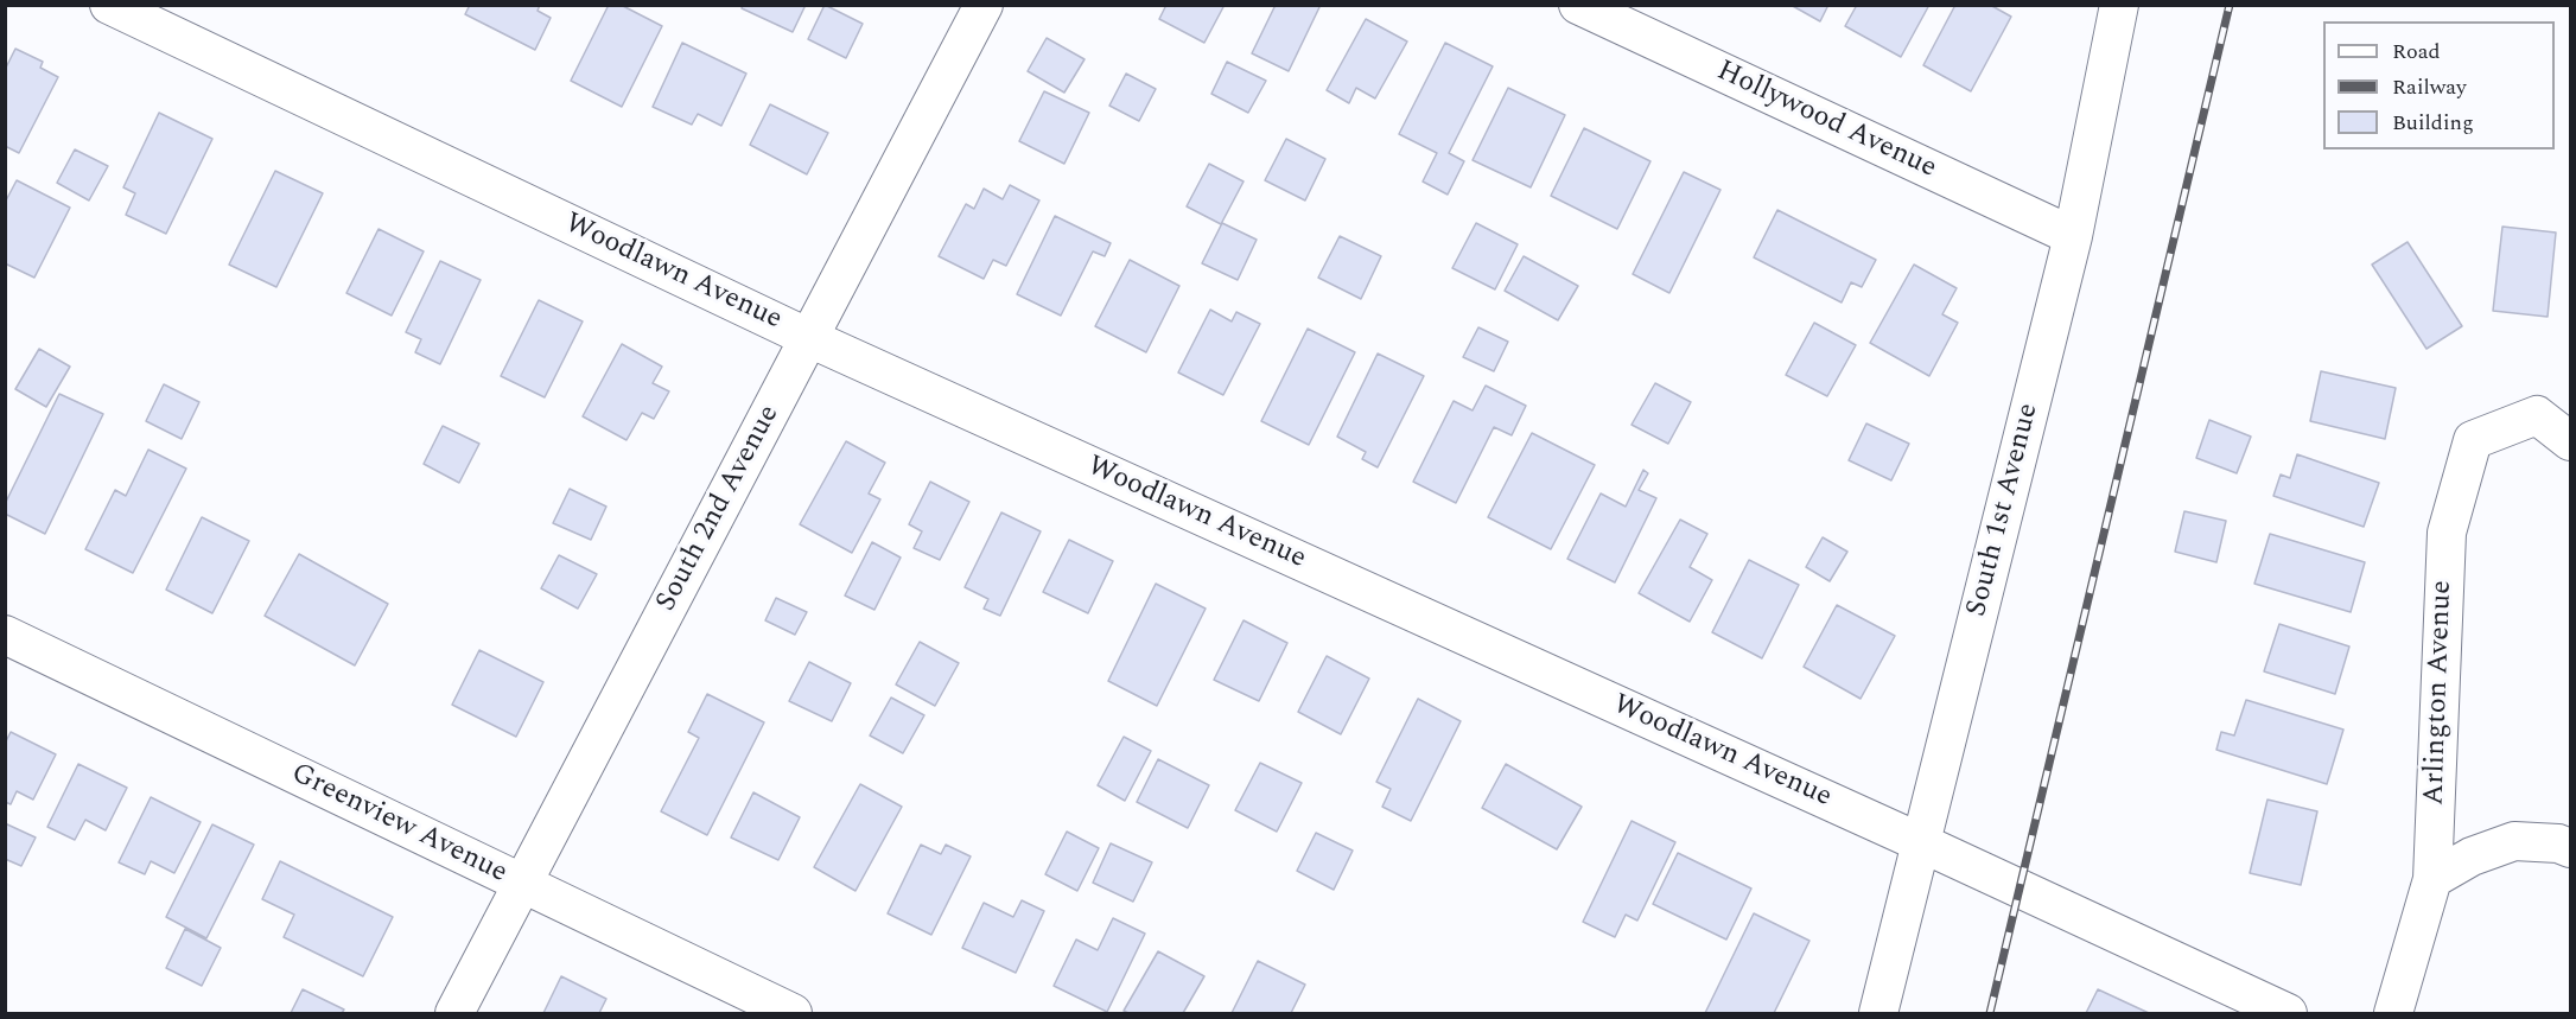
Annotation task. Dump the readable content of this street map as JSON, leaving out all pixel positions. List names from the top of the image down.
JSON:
{
  "streets": {
    "street": [
      "Hollywood Avenue",
      "Woodlawn Avenue",
      "South 2nd Avenue",
      "South 1st Avenue",
      "Arlington Avenue",
      "Greenview Avenue"
    ]
  },
  "crossings": [
    ["Hollywood Avenue", "South 1st Avenue"],
    ["Woodlawn Avenue", "South 2nd Avenue"],
    ["Woodlawn Avenue", "South 1st Avenue"],
    ["South 2nd Avenue", "Greenview Avenue"]
  ],
  "legend": ["Road", "Railway", "Building"]
}
